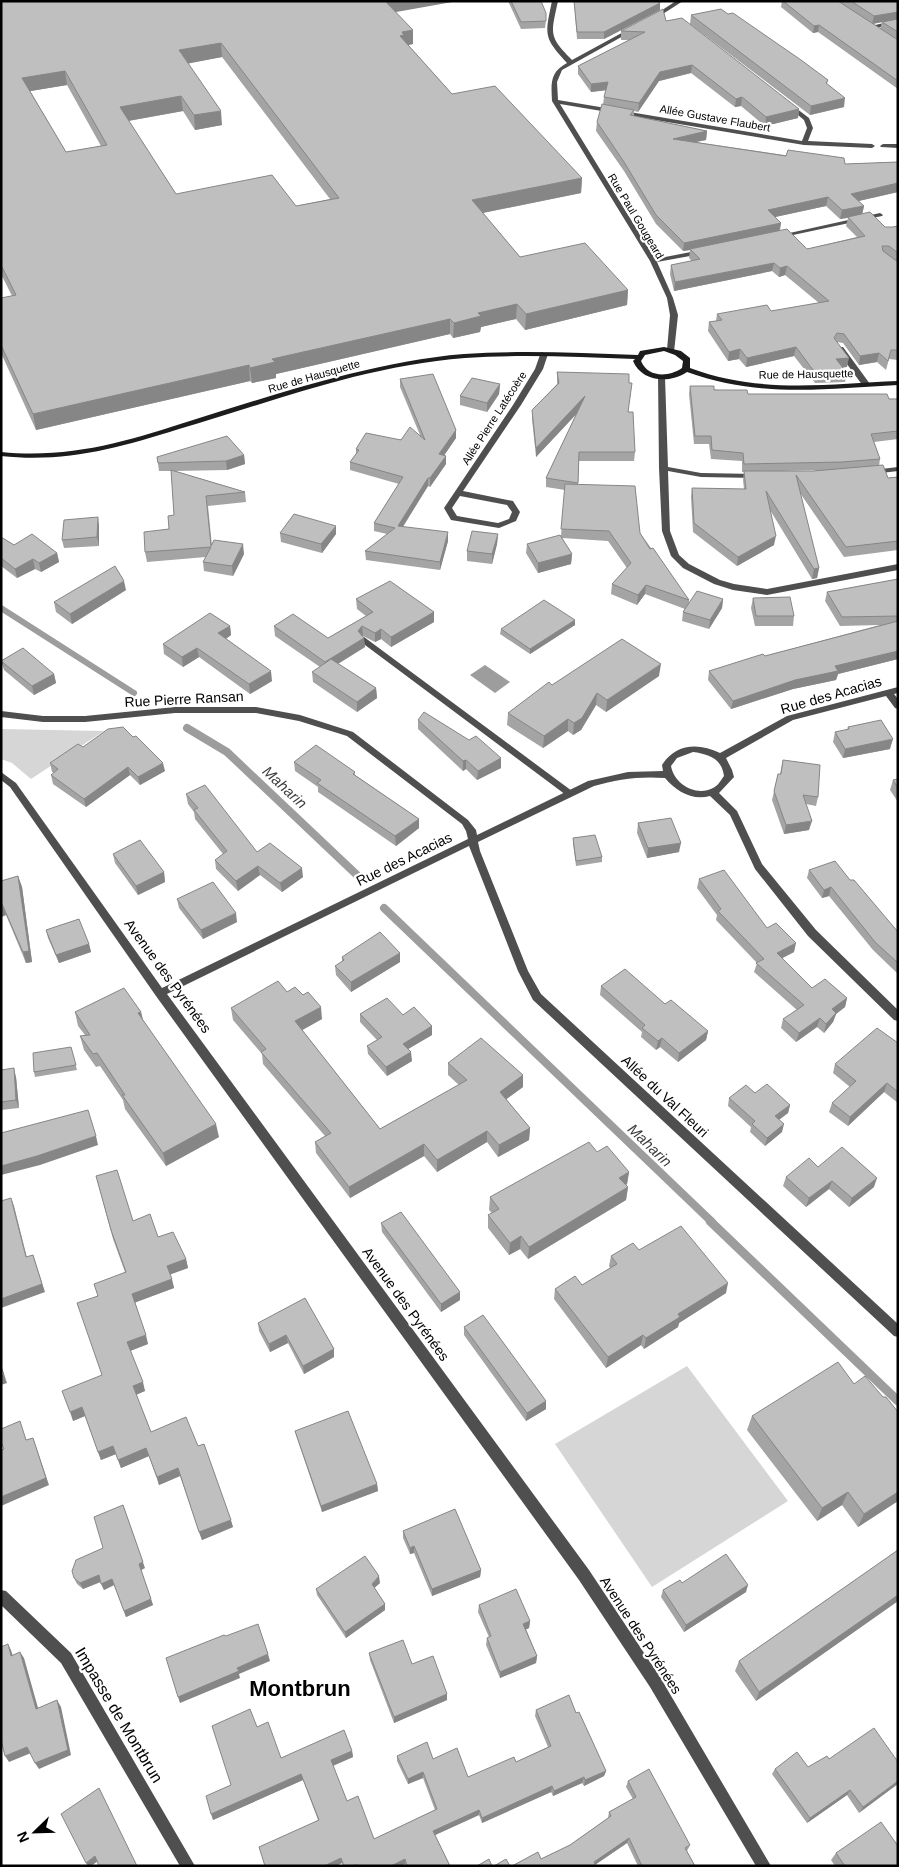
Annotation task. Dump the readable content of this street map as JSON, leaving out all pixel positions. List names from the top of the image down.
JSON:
{
  "streets": {
    "street": [
      "Allée Gustave Flaubert",
      "Rue Paul Gougeard",
      "Rue de Hausquette",
      "Allée Pierre Latécoère",
      "Rue des Acacias",
      "Rue Pierre Ransan",
      "Avenue des Pyrénées",
      "Allée du Val Fleuri",
      "Impasse de Montbrun"
    ]
  },
  "crossings": [
    ["Allée Gustave Flaubert", "Rue Paul Gougeard"],
    ["Rue Paul Gougeard", "Rue de Hausquette"],
    ["Rue de Hausquette", "Allée Pierre Latécoère"],
    ["Rue des Acacias", "Rue Pierre Ransan"],
    ["Rue des Acacias", "Avenue des Pyrénées"],
    ["Rue des Acacias", "Allée du Val Fleuri"],
    ["Rue Pierre Ransan", "Allée du Val Fleuri"]
  ],
  "districts": ["Montbrun"],
  "water": ["Maharin"],
  "north": "bottom left"
}
